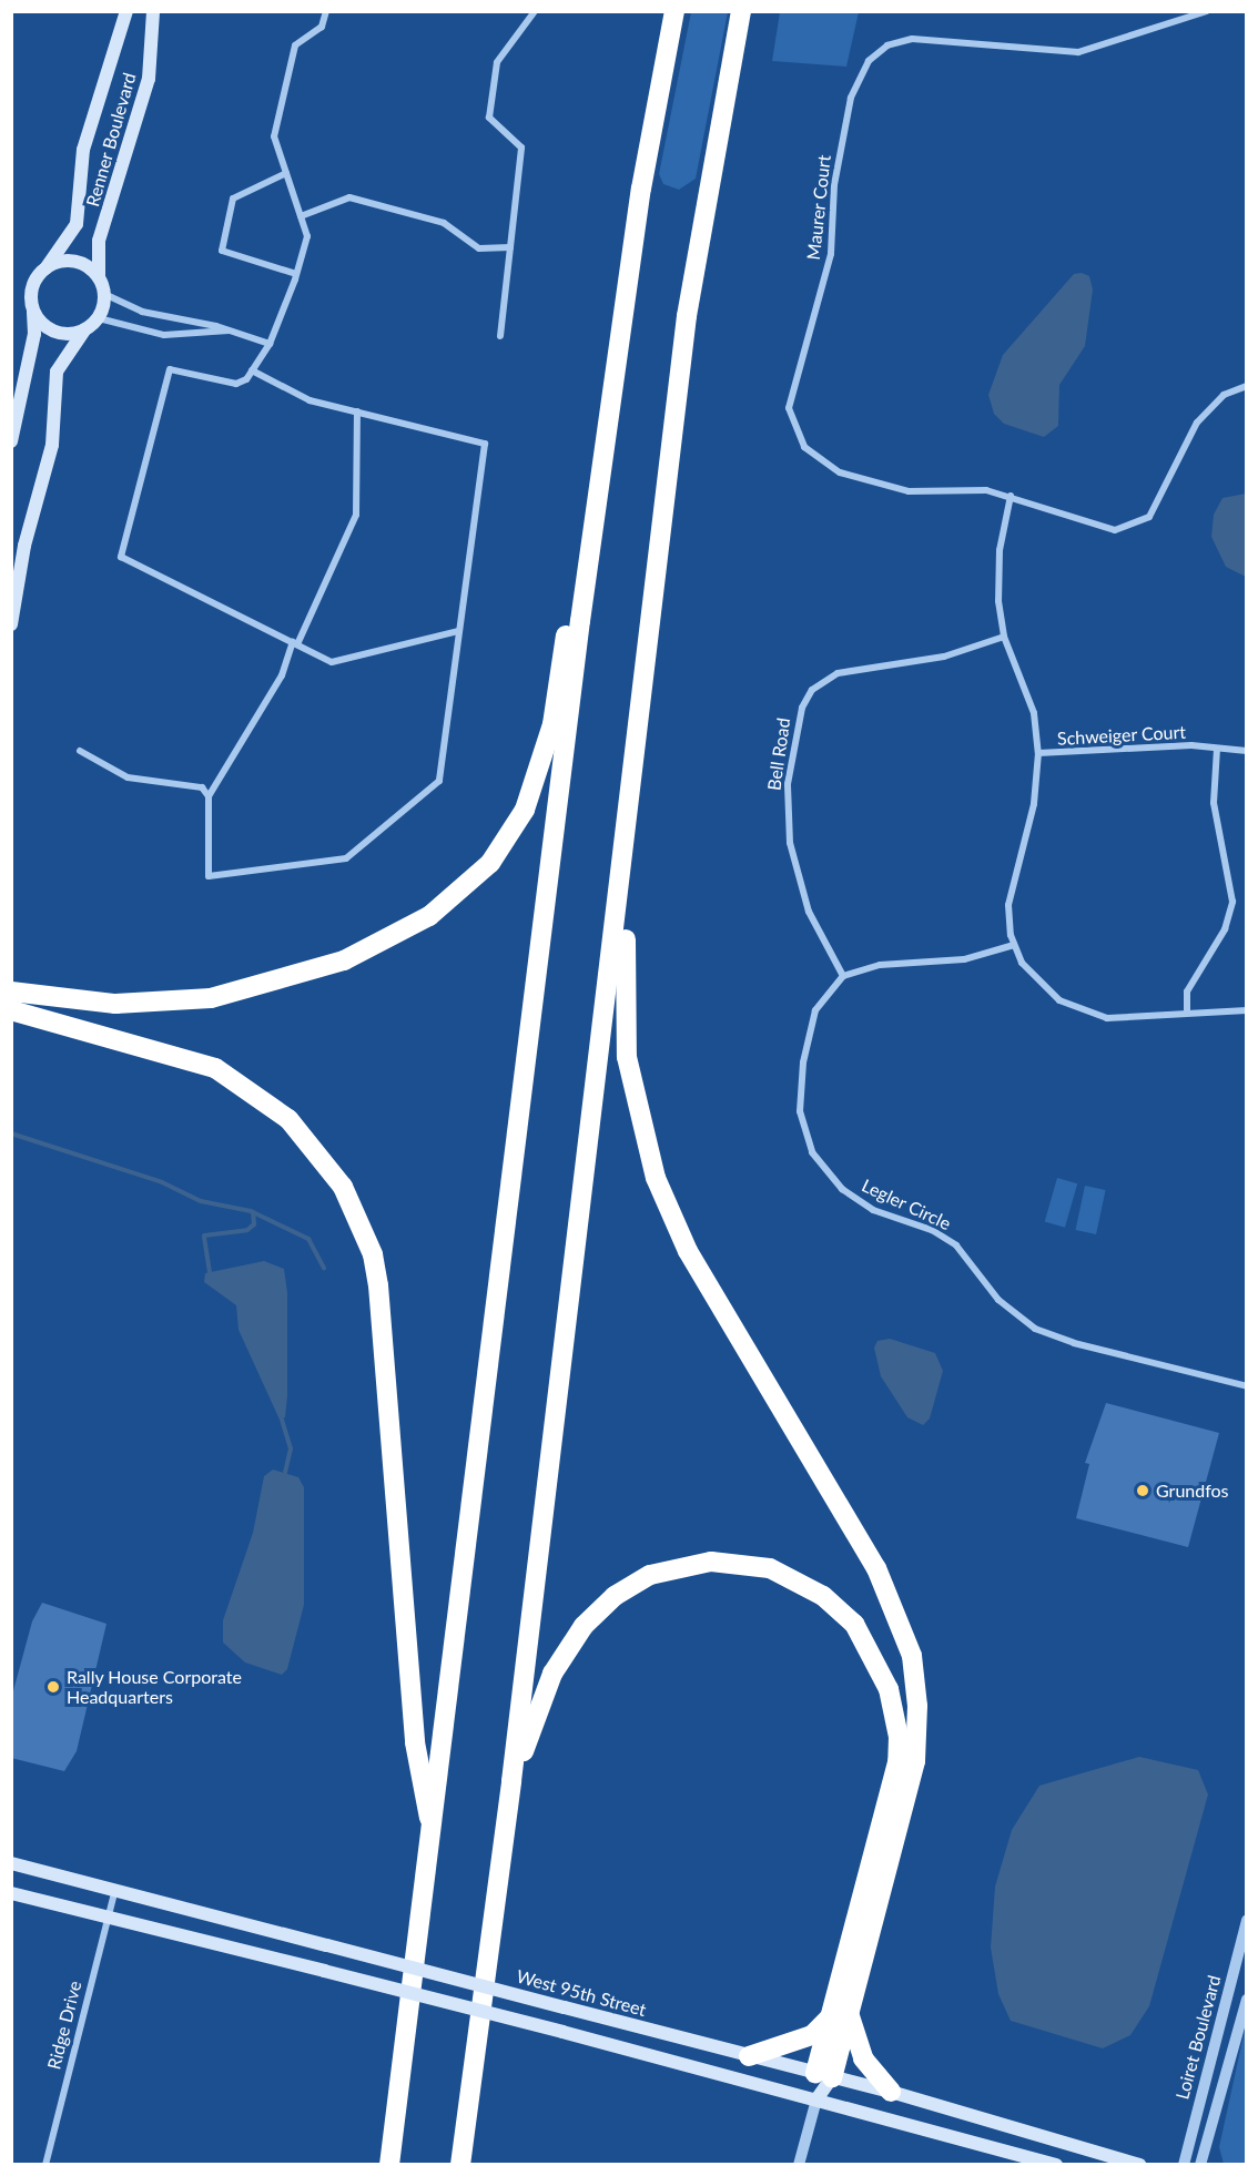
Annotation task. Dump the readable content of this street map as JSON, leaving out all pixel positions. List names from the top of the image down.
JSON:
{
  "streets": {
    "main road": ["Renner Boulevard", "West 95th Street"],
    "street": [
      "Maurer Court",
      "Schweiger Court",
      "Bell Road",
      "Legler Circle",
      "Ridge Drive",
      "Loiret Boulevard"
    ]
  },
  "crossings": [
    ["Bell Road", "Legler Circle"],
    ["West 95th Street", "Ridge Drive"]
  ],
  "places": ["Grundfos", "Rally House Corporate Headquarters"]
}
